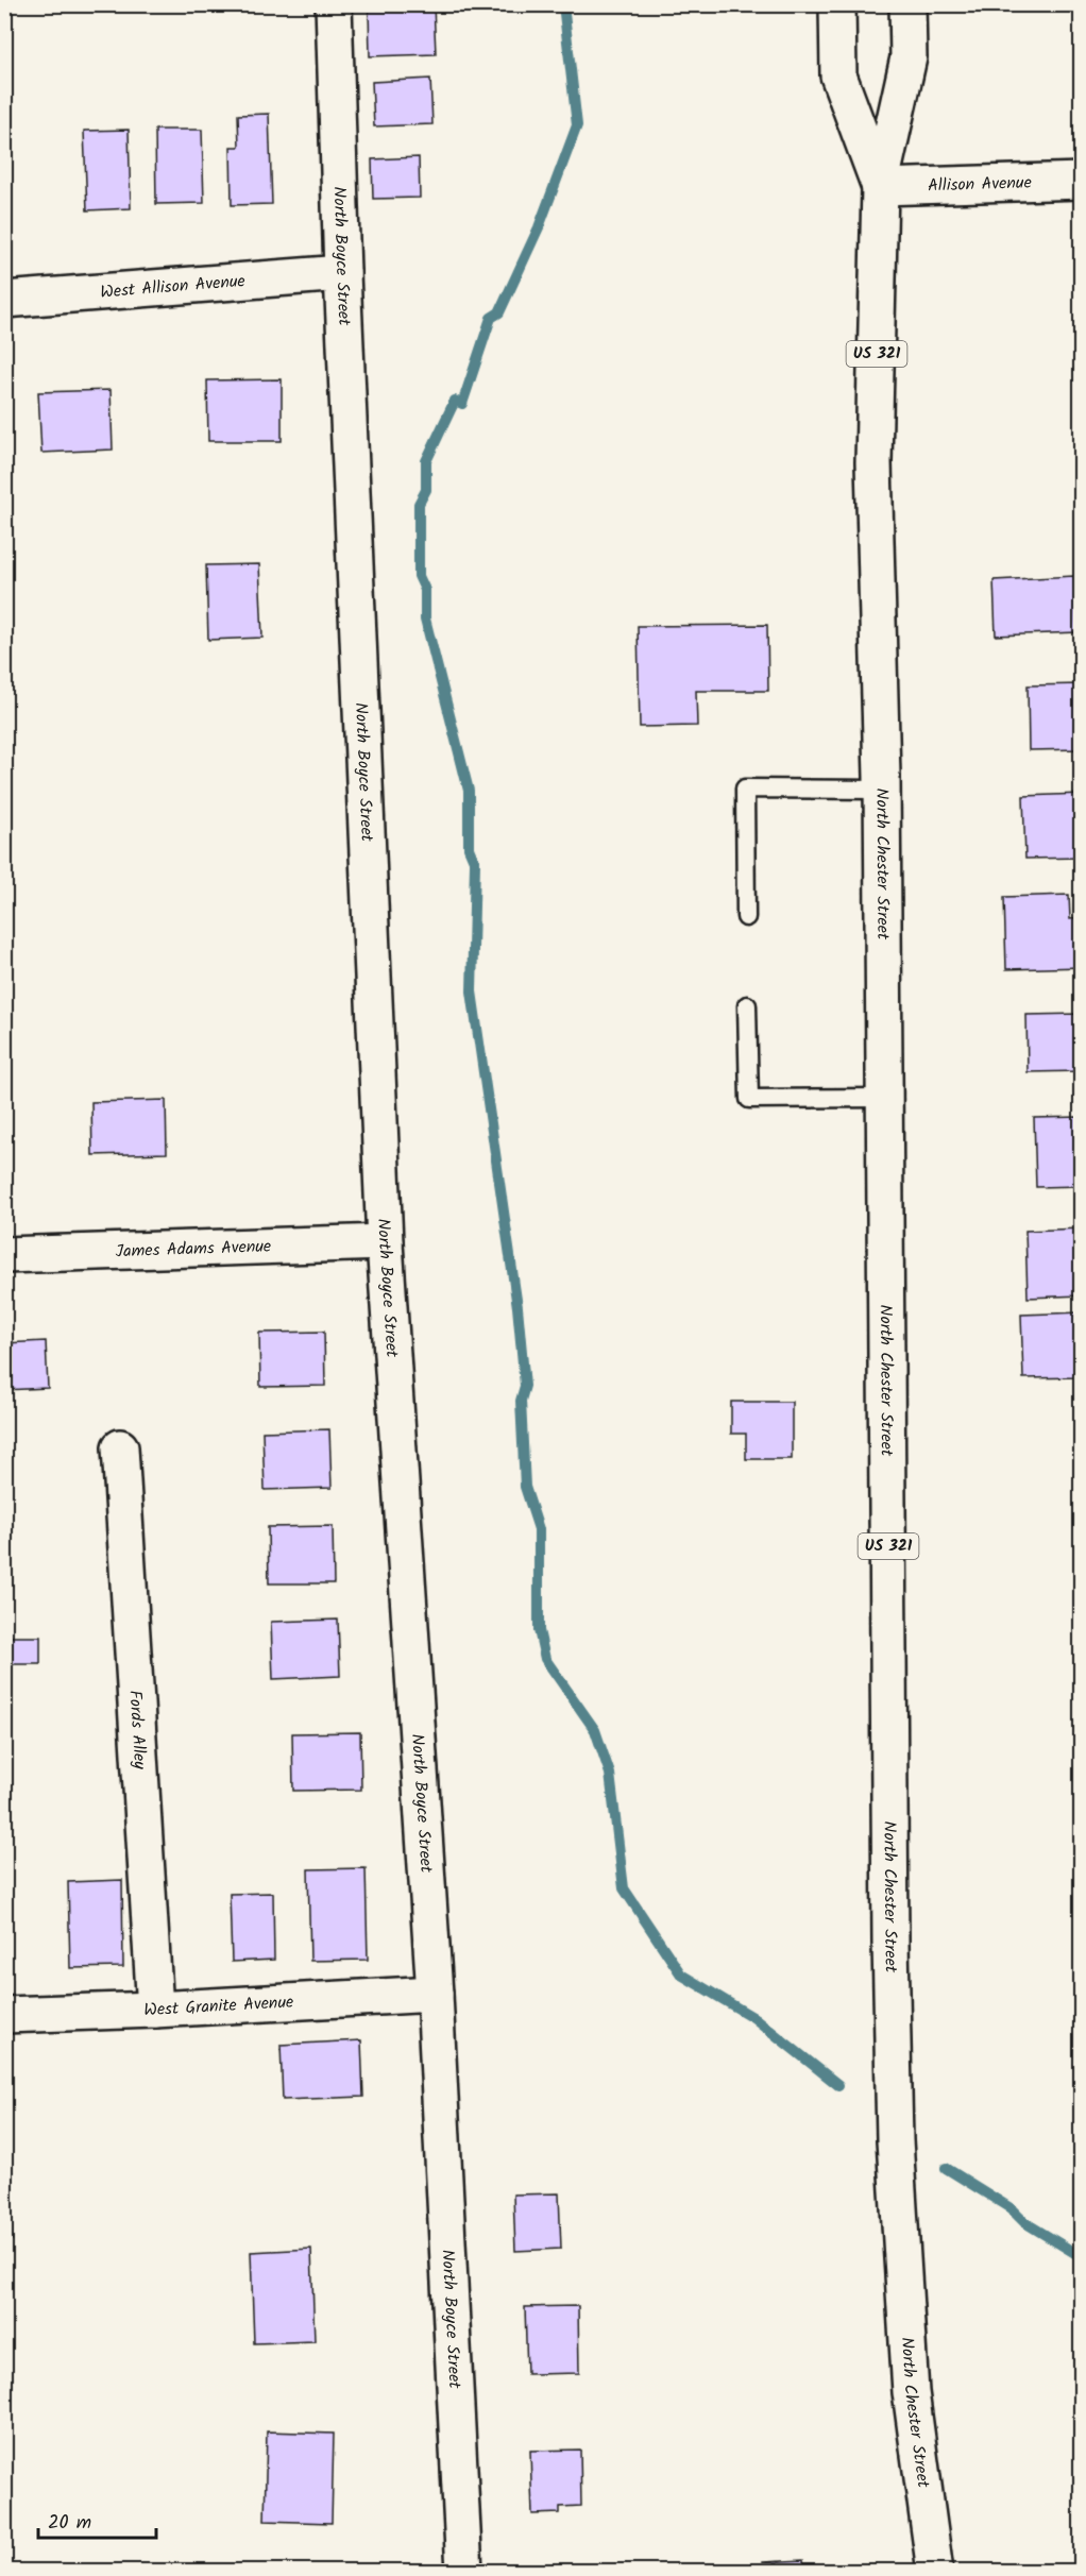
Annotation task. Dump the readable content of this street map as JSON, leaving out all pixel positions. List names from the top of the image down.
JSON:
{
  "streets": {
    "street": [
      "Allison Avenue",
      "North Boyce Street",
      "West Allison Avenue",
      "US 321",
      "North Chester Street",
      "James Adams Avenue",
      "Fords Alley",
      "West Granite Avenue"
    ]
  },
  "crossings": [
    ["Allison Avenue", "North Chester Street"],
    ["North Boyce Street", "West Allison Avenue"],
    ["North Boyce Street", "James Adams Avenue"],
    ["North Boyce Street", "West Granite Avenue"],
    ["Fords Alley", "West Granite Avenue"]
  ],
  "scale_bar": "20 m"
}
